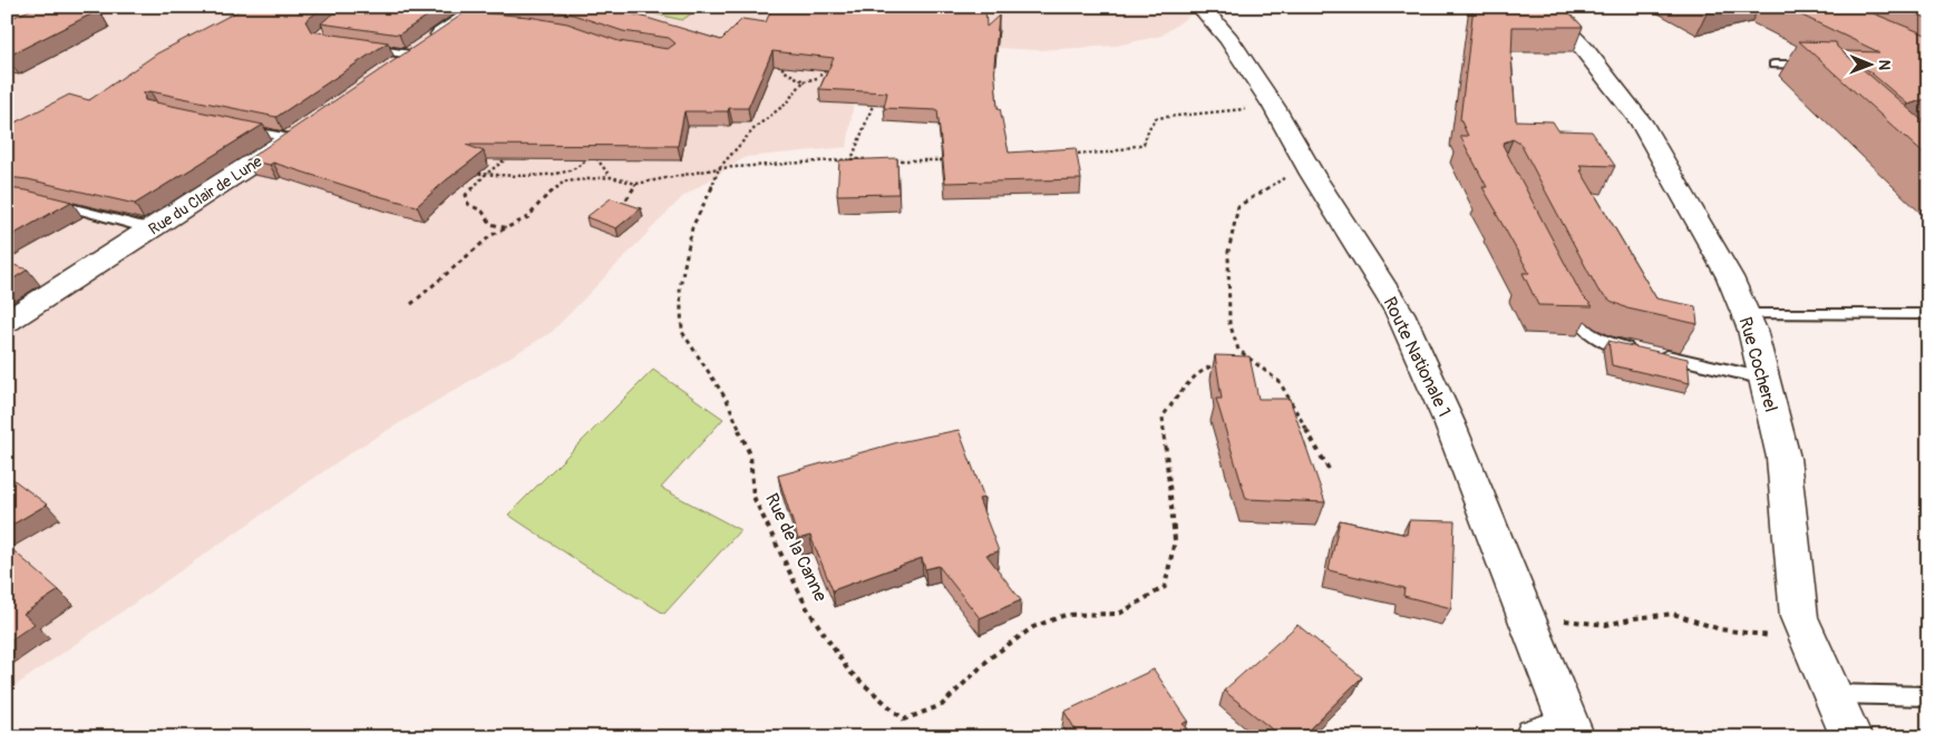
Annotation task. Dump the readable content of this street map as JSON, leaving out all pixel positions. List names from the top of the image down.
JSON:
{
  "streets": {
    "street": ["Rue du Clair de Lune", "Route Nationale 1", "Rue Cocherel"],
    "path": ["Rue de la Canne"]
  },
  "north": "right"
}
